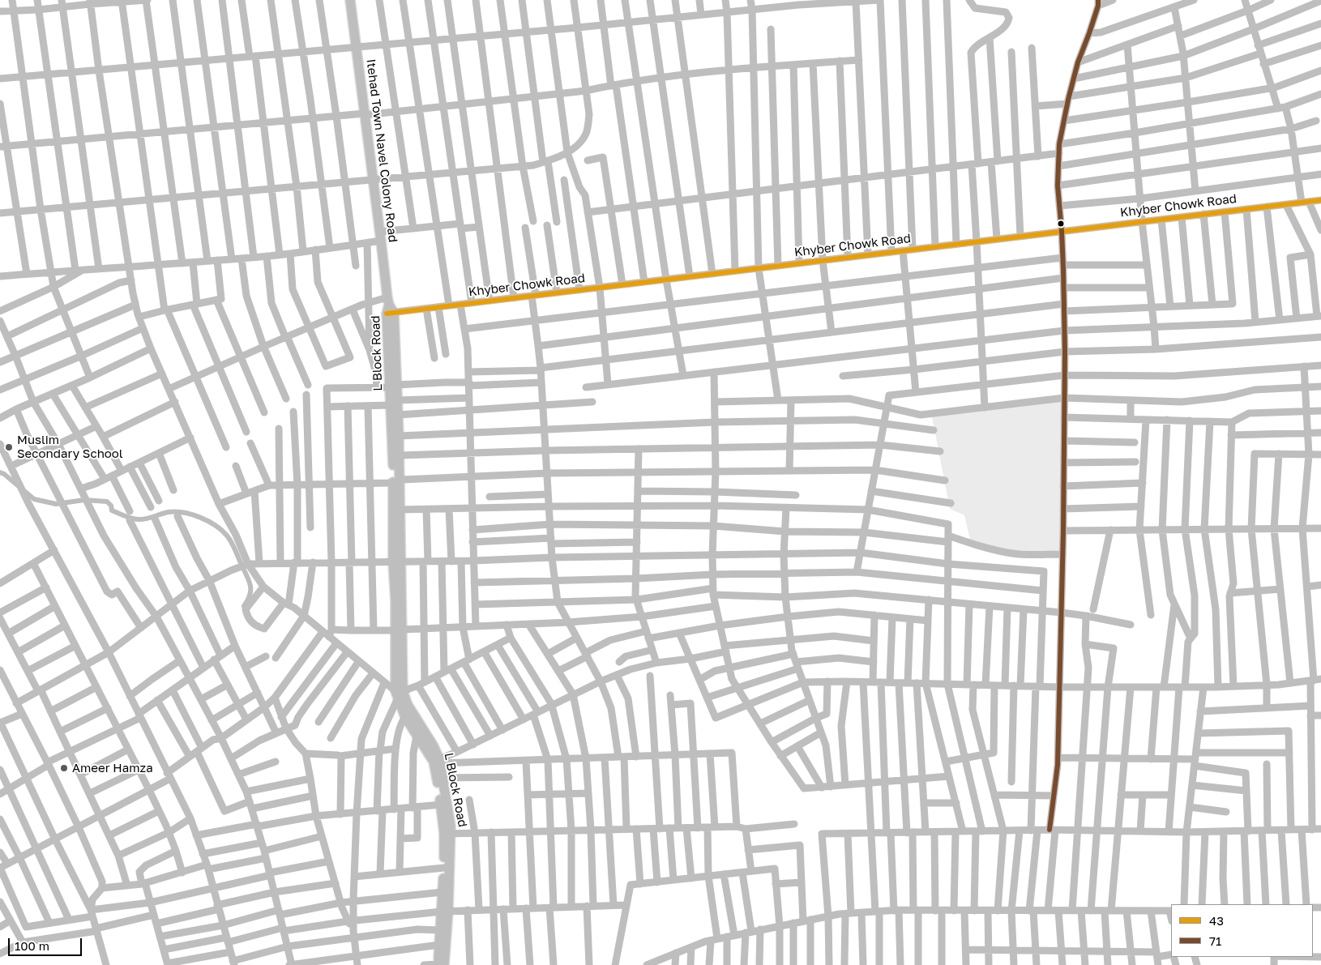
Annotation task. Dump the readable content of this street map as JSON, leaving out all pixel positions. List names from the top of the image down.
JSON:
{
  "streets": {
    "main road": ["Itehad Town Navel Colony Road", "L Block Road"],
    "street": ["Khyber Chowk Road"]
  },
  "crossings": [
    ["Itehad Town Navel Colony Road", "Khyber Chowk Road"],
    ["Itehad Town Navel Colony Road", "L Block Road"],
    ["Khyber Chowk Road", "L Block Road"]
  ],
  "places": ["Muslim Secondary School", "Ameer Hamza"],
  "lines": ["transit line 71", "transit line 43"],
  "legend": ["43", "71"],
  "scale_bar": "100 m"
}
